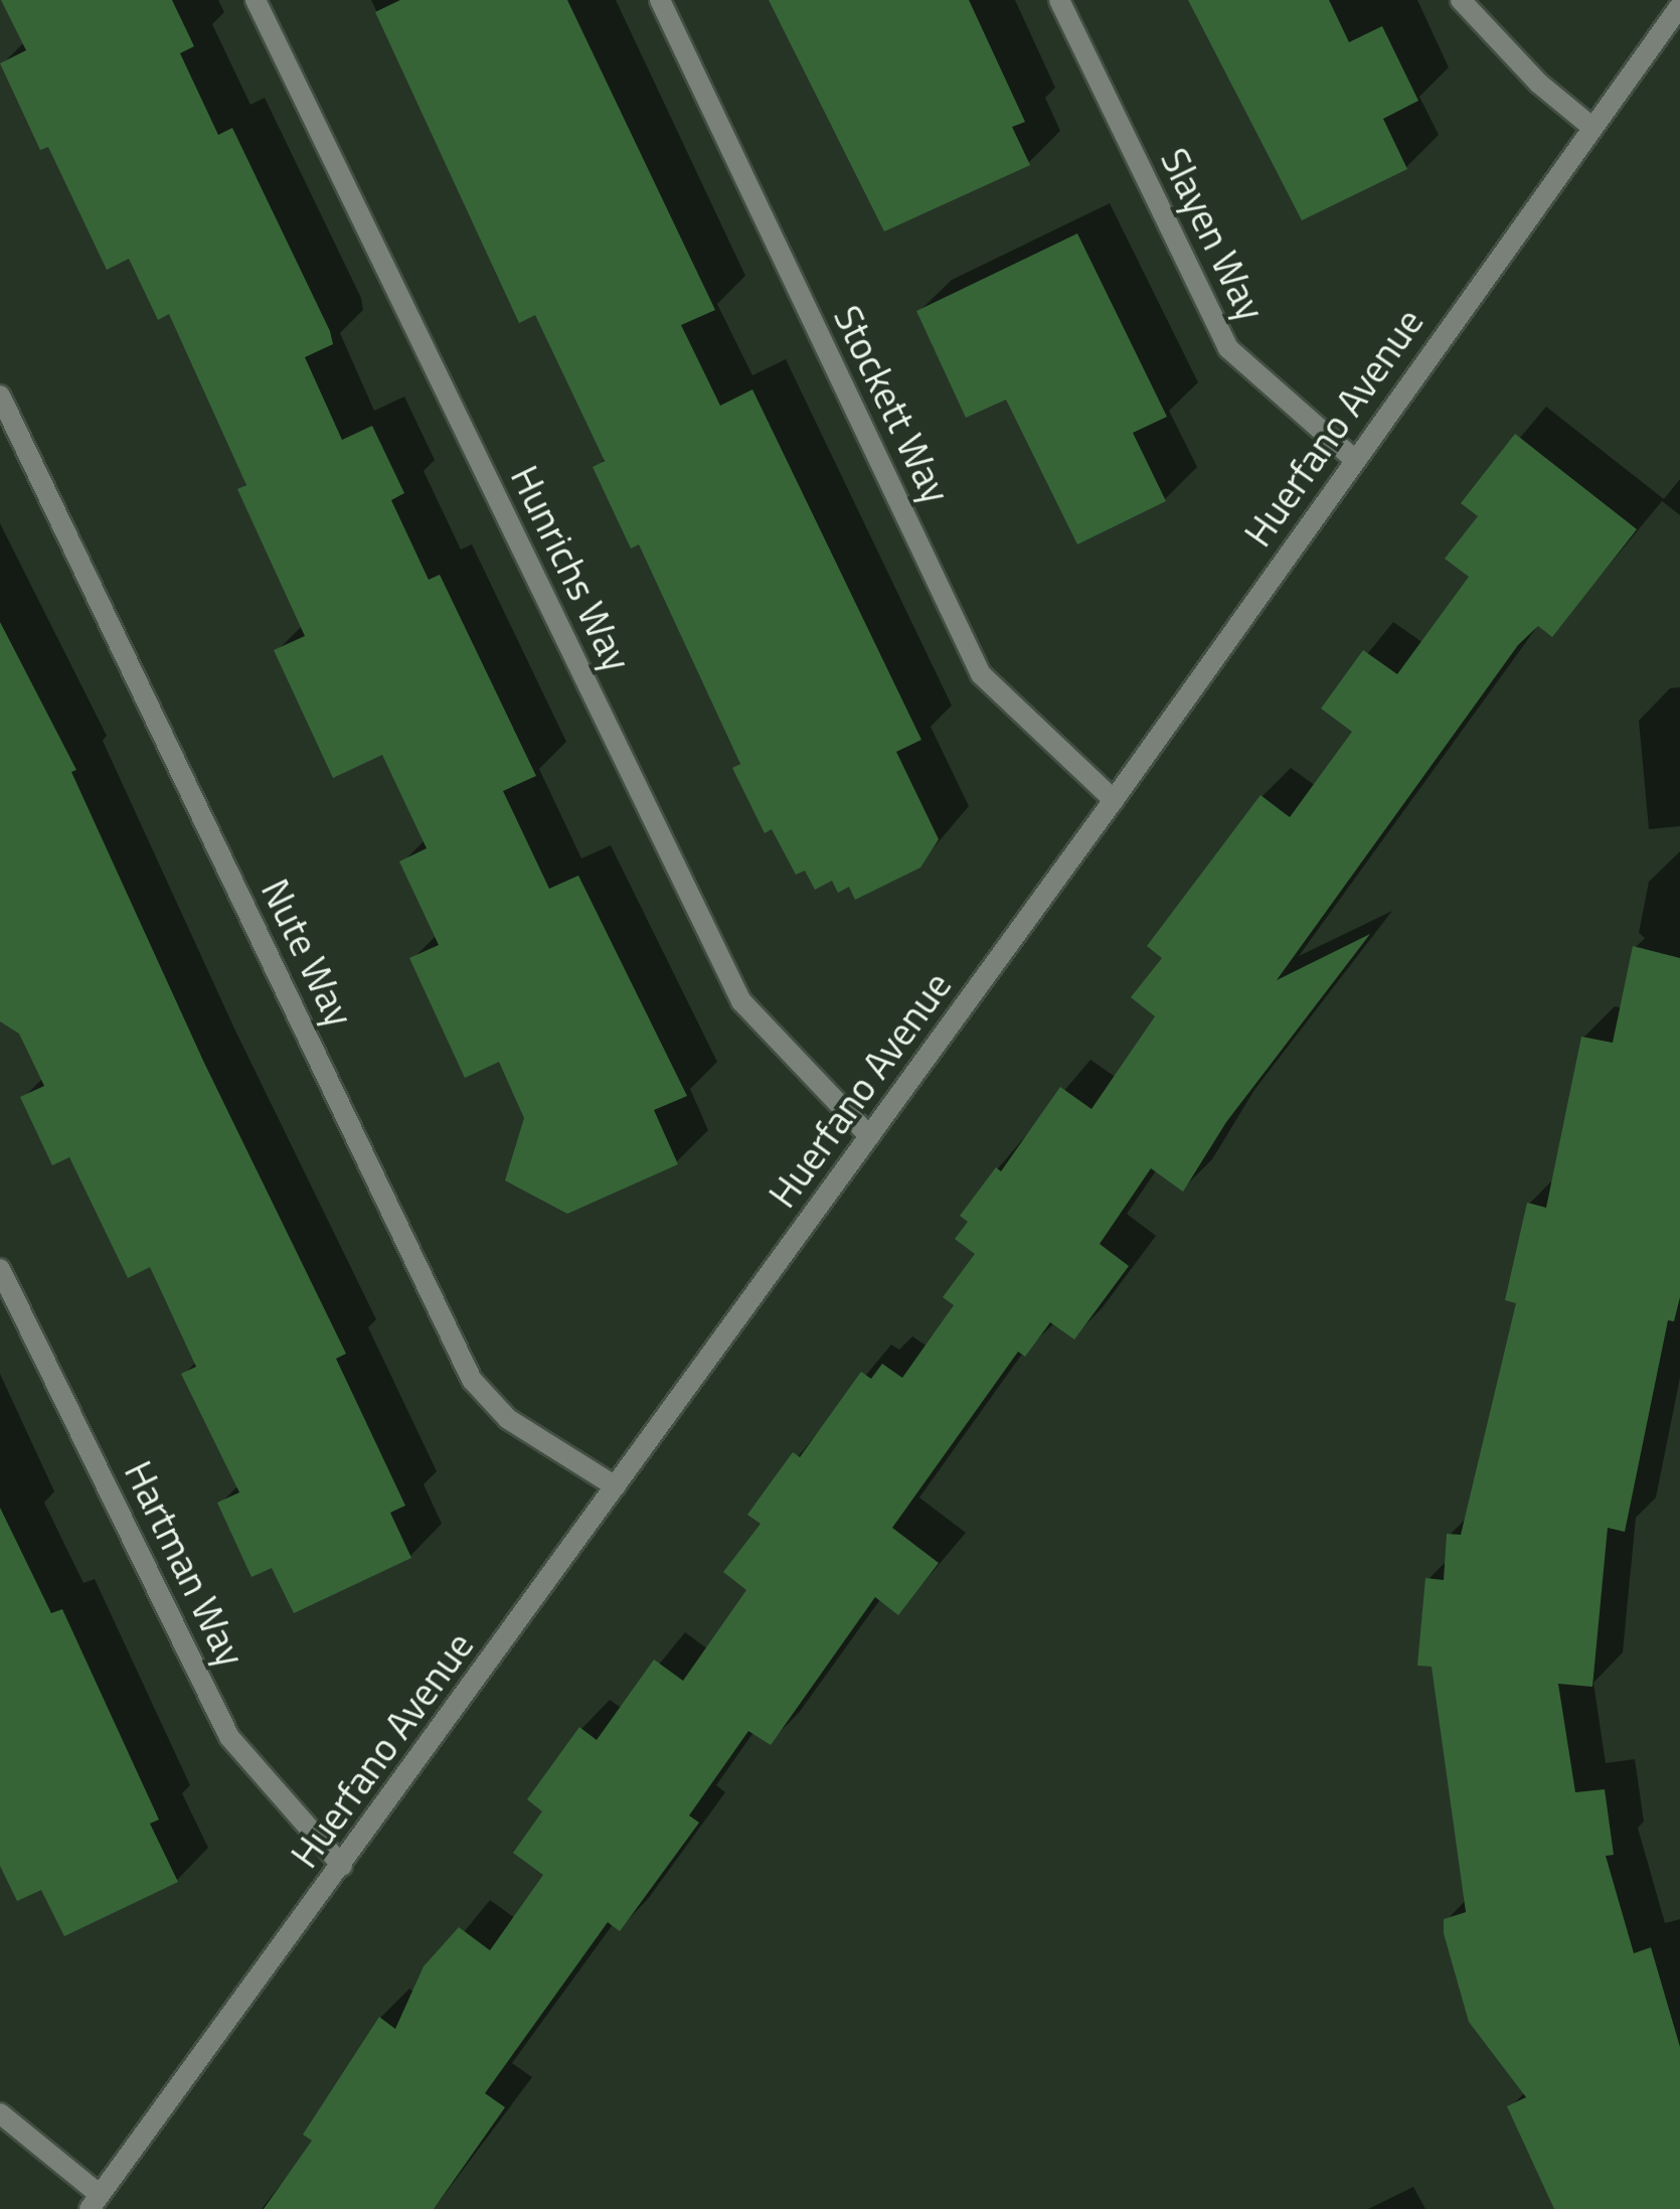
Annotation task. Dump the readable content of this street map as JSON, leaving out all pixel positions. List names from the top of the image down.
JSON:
{
  "streets": {
    "street": [
      "Slayen Way",
      "Stockett Way",
      "Huerfano Avenue",
      "Hunrichs Way",
      "Nute Way",
      "Hartman Way"
    ]
  },
  "crossings": [
    ["Slayen Way", "Huerfano Avenue"],
    ["Stockett Way", "Huerfano Avenue"],
    ["Huerfano Avenue", "Hunrichs Way"],
    ["Huerfano Avenue", "Nute Way"],
    ["Huerfano Avenue", "Hartman Way"]
  ]
}
